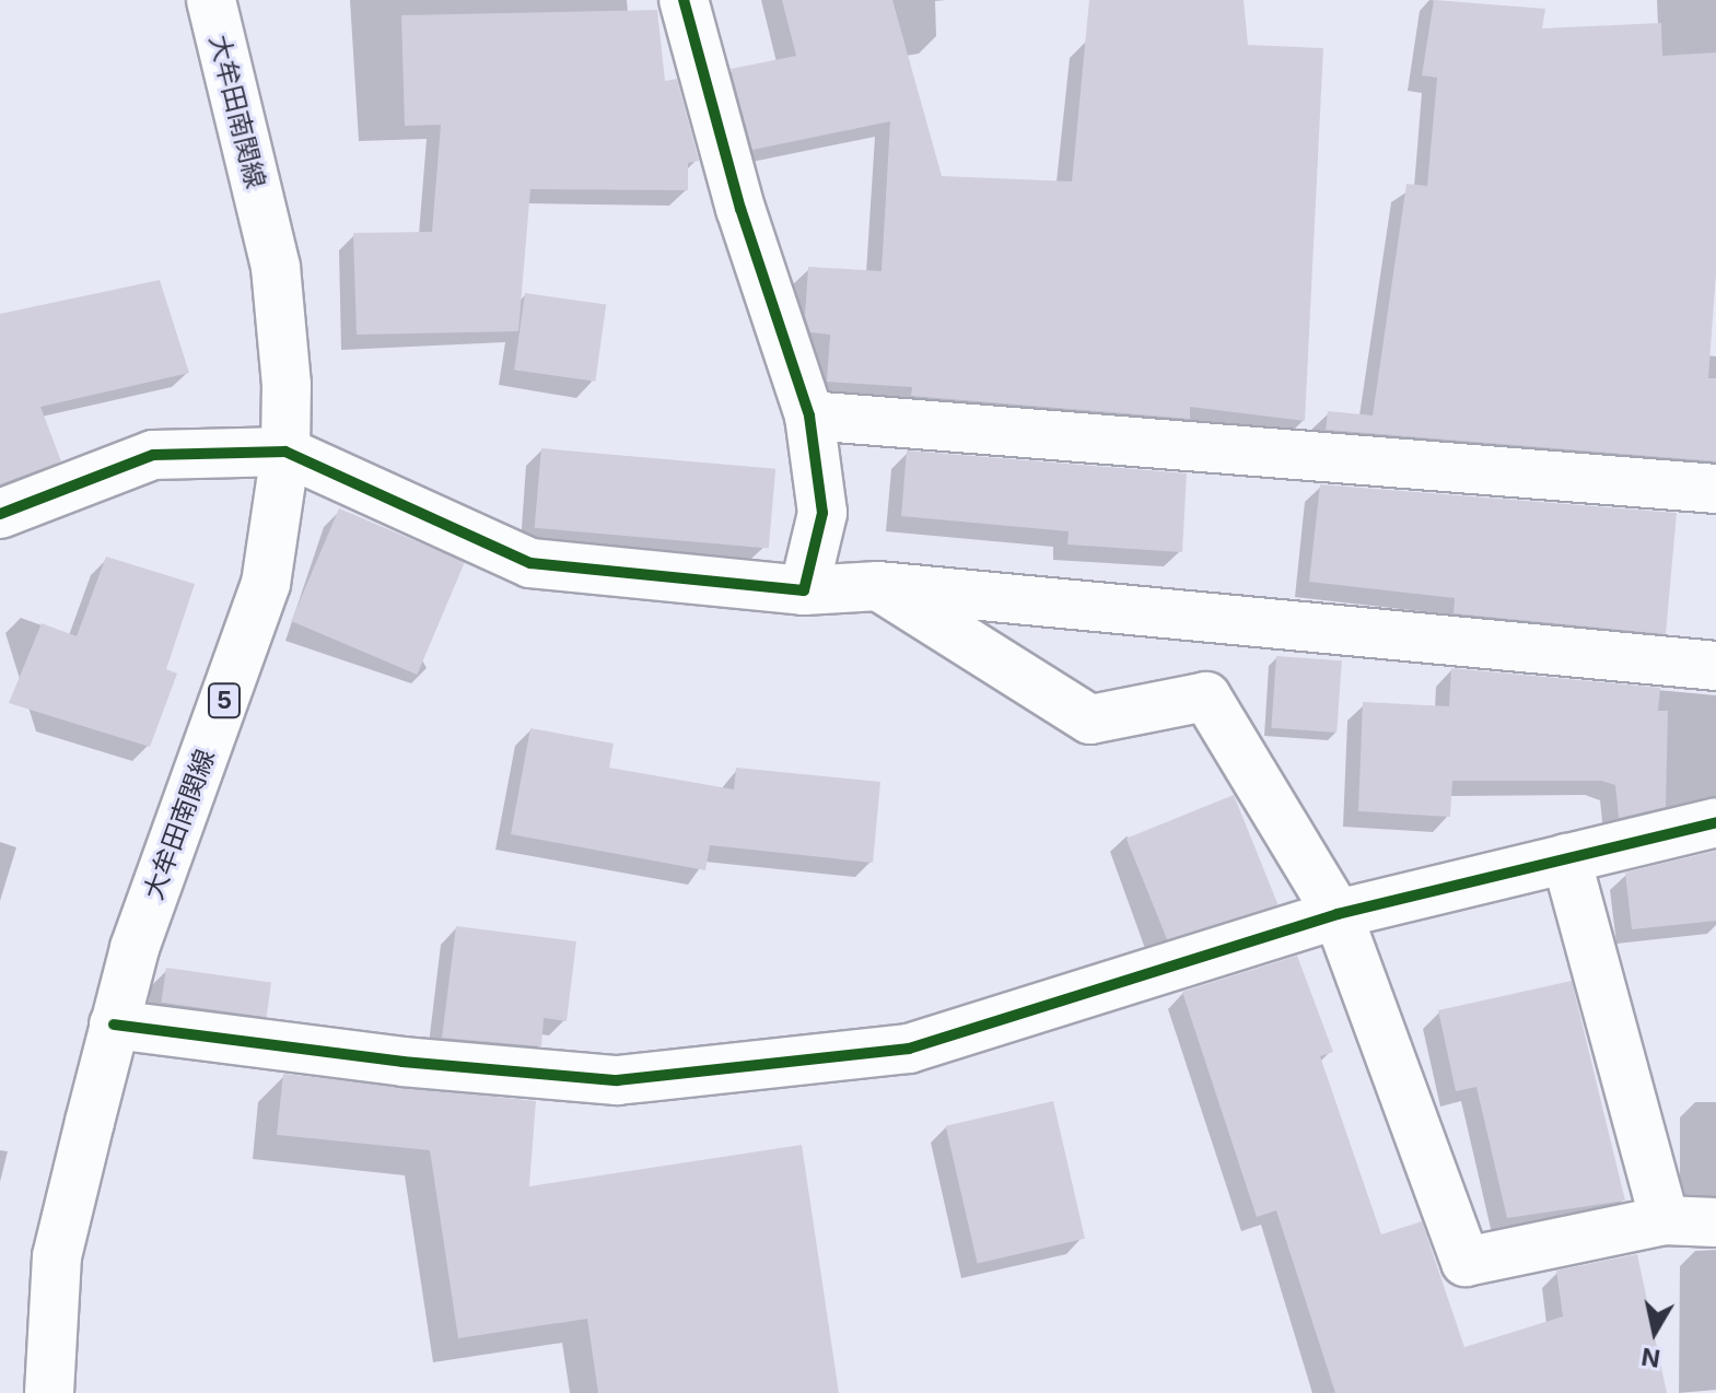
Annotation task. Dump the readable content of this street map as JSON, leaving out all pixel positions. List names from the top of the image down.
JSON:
{
  "streets": {
    "street": ["大牟田南関線", "5"]
  },
  "north": "bottom"
}
